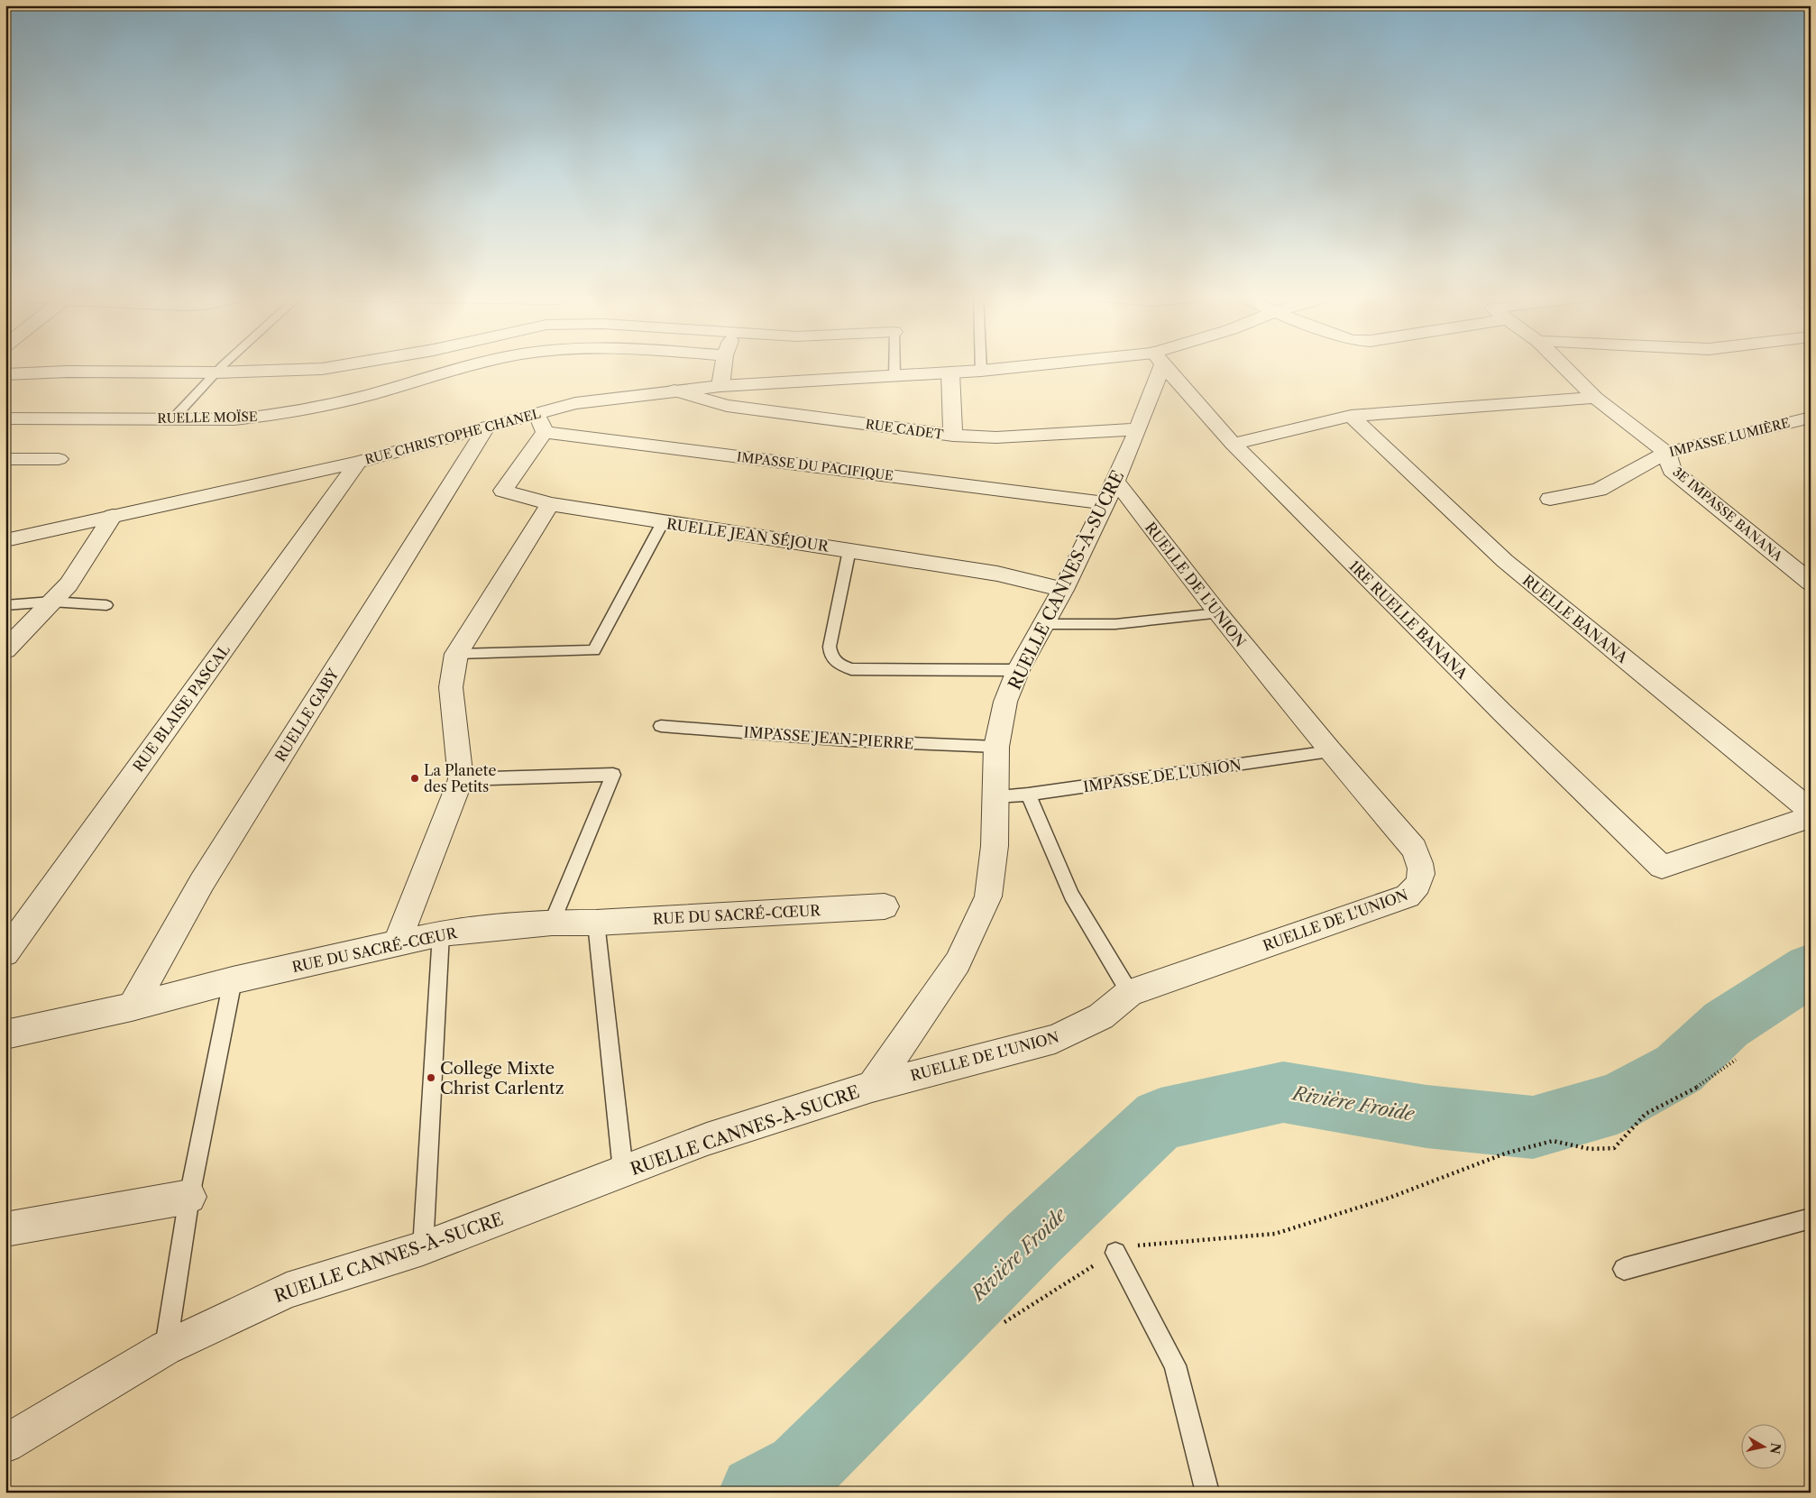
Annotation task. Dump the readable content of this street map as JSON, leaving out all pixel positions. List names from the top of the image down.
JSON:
{
  "streets": {
    "street": [
      "RUELLE MOÏSE",
      "RUE CADET",
      "RUE CHRISTOPHE CHANEL",
      "IMPASSE LUMIÈRE",
      "IMPASSE DU PACIFIQUE",
      "3E IMPASSE BANANA",
      "RUELLE JEAN SÉJOUR",
      "RUELLE CANNES-À-SUCRE",
      "RUELLE DE L'UNION",
      "RUELLE BANANA",
      "1RE RUELLE BANANA",
      "RUE BLAISE PASCAL",
      "RUELLE GABY",
      "RUE DU SACRÉ-CŒUR"
    ],
    "lane": ["IMPASSE JEAN-PIERRE", "IMPASSE DE L'UNION"]
  },
  "crossings": [
    ["RUE CADET", "RUE CHRISTOPHE CHANEL"],
    ["RUE CADET", "RUELLE CANNES-À-SUCRE"],
    ["RUE CHRISTOPHE CHANEL", "RUE BLAISE PASCAL"],
    ["RUE CHRISTOPHE CHANEL", "RUELLE GABY"],
    ["IMPASSE LUMIÈRE", "3E IMPASSE BANANA"],
    ["IMPASSE DU PACIFIQUE", "RUELLE JEAN SÉJOUR"],
    ["IMPASSE DU PACIFIQUE", "RUELLE CANNES-À-SUCRE"],
    ["IMPASSE DU PACIFIQUE", "RUELLE DE L'UNION"],
    ["RUELLE JEAN SÉJOUR", "RUELLE CANNES-À-SUCRE"],
    ["RUELLE CANNES-À-SUCRE", "RUELLE DE L'UNION"],
    ["RUELLE CANNES-À-SUCRE", "IMPASSE JEAN-PIERRE"],
    ["RUELLE CANNES-À-SUCRE", "IMPASSE DE L'UNION"],
    ["RUELLE DE L'UNION", "IMPASSE DE L'UNION"],
    ["RUELLE GABY", "RUE DU SACRÉ-CŒUR"]
  ],
  "water": ["Rivière Froide"],
  "places": ["La Planete des Petits", "College Mixte Christ Carlentz"],
  "north": "right"
}
